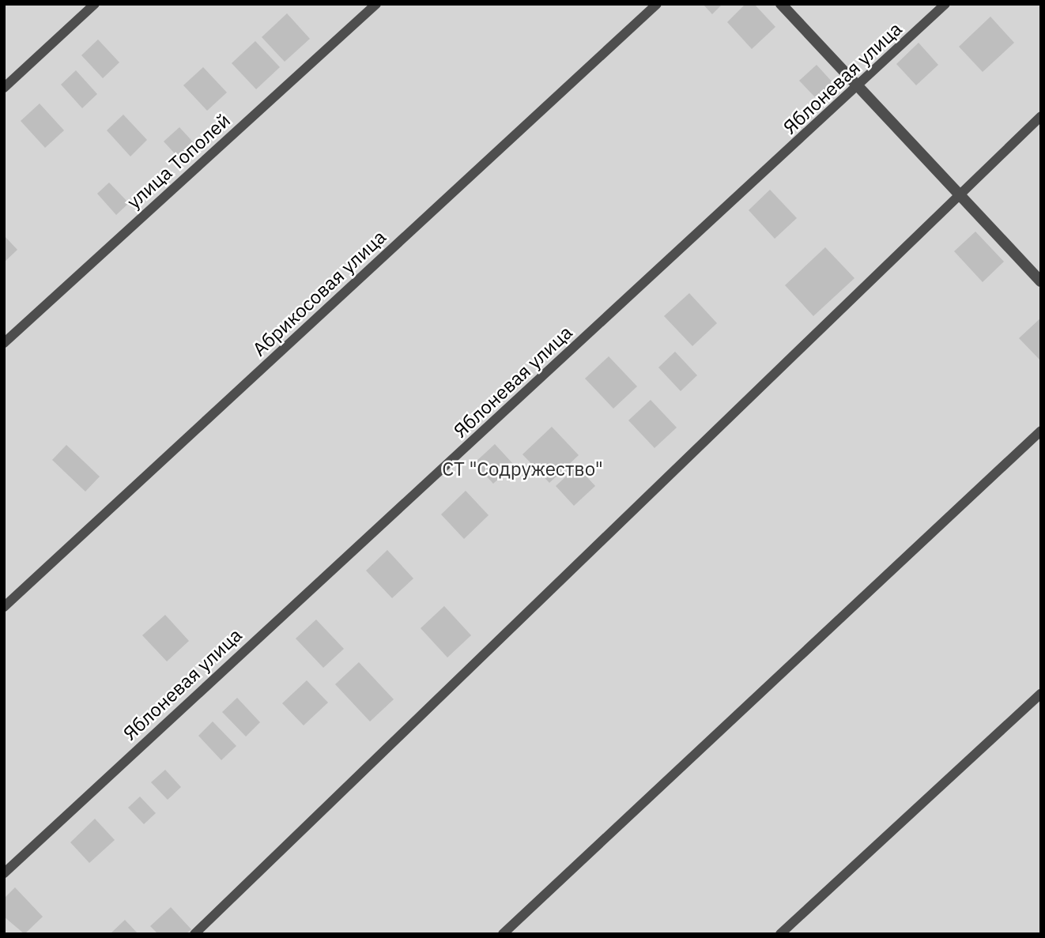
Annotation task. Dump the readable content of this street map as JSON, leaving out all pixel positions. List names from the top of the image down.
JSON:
{
  "streets": {
    "lane": ["Яблоневая улица", "улица Тополей", "Абрикосовая улица"]
  },
  "parks": ["СТ \"Содружество\""]
}
